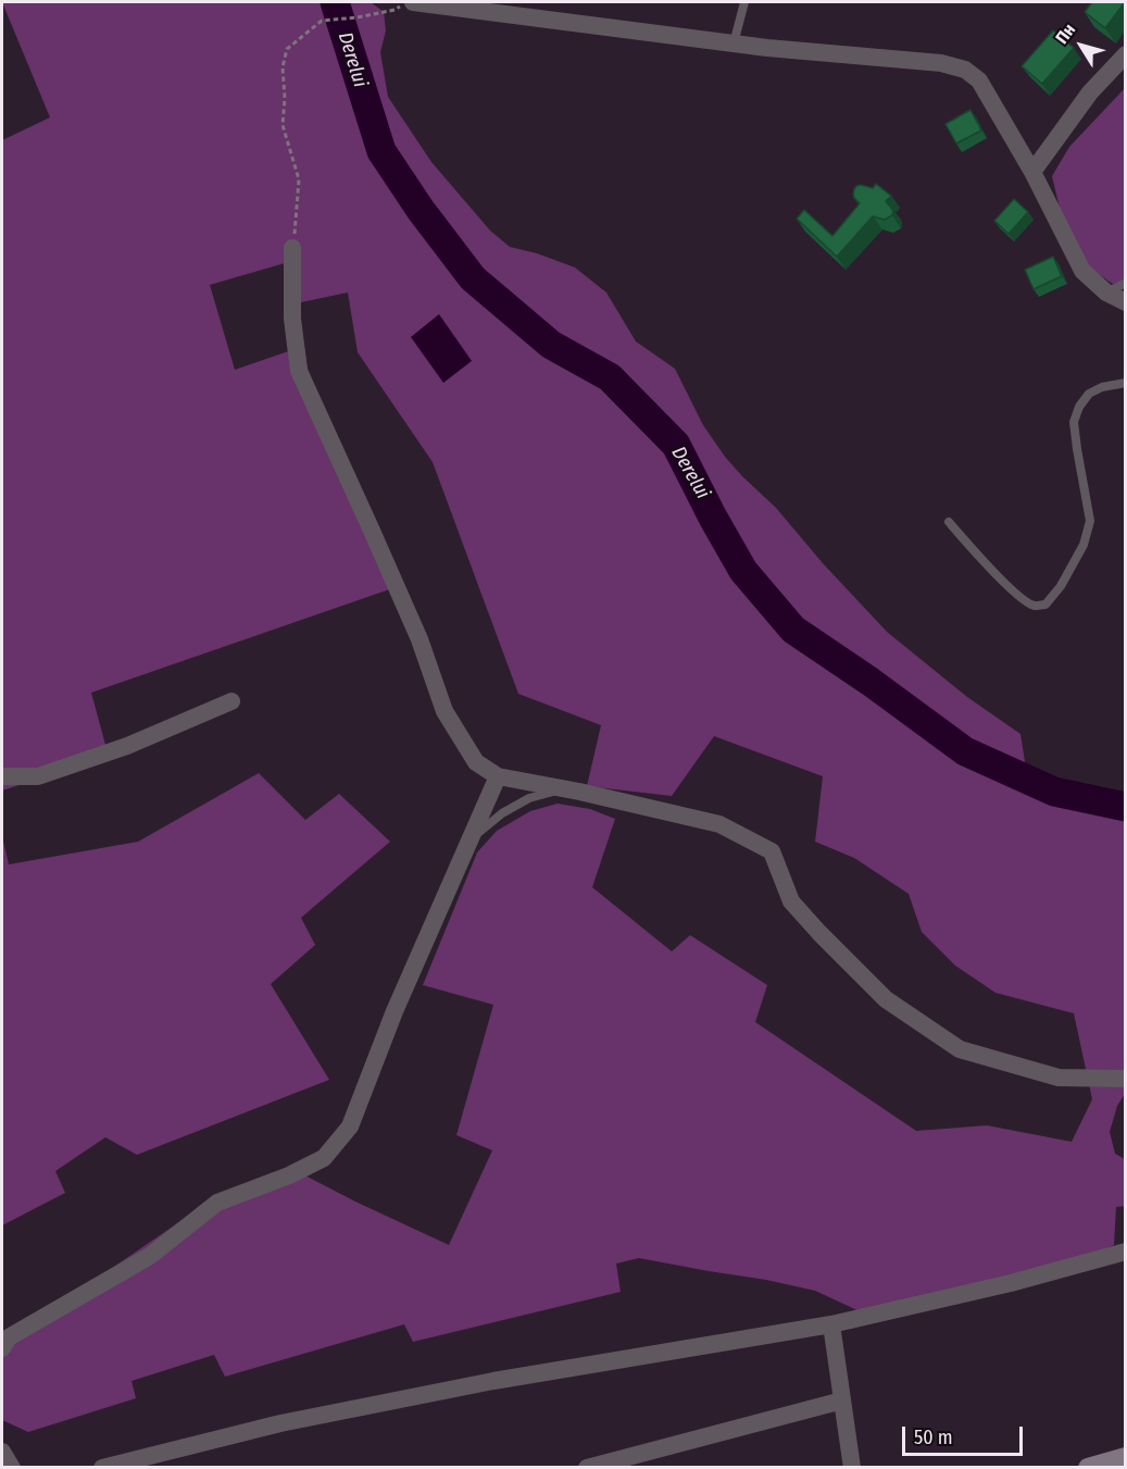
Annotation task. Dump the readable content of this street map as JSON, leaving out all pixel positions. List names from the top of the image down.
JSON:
{
  "water": ["Derelui"],
  "scale_bar": "50 m",
  "north": "top left"
}
